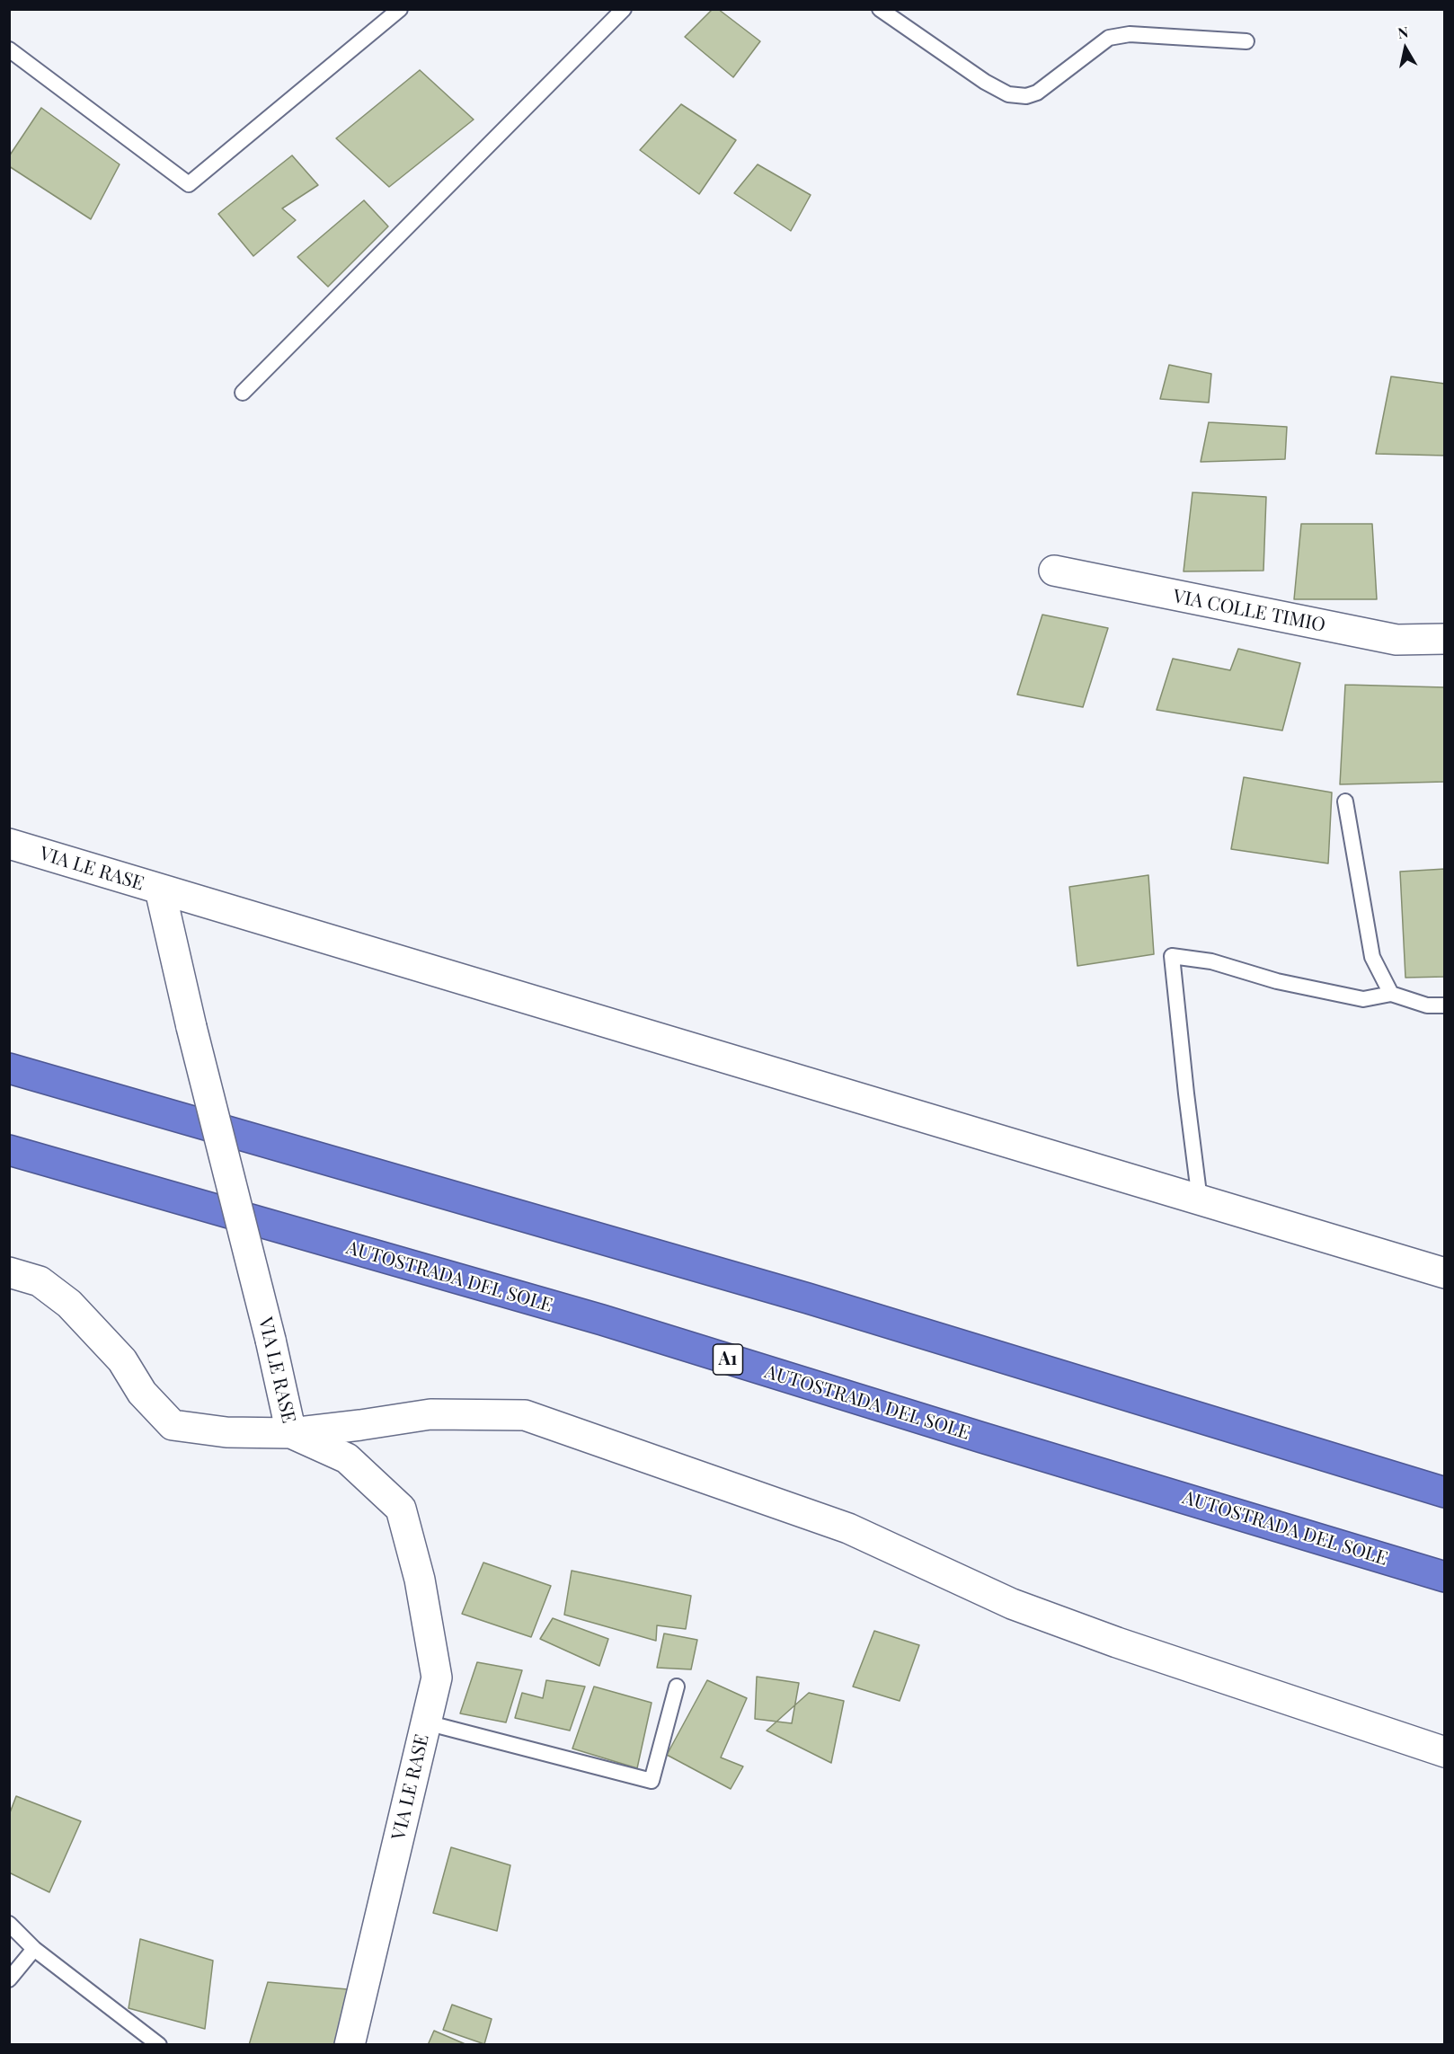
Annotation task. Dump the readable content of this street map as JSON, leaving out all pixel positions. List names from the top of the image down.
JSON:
{
  "streets": {
    "highway": ["AUTOSTRADA DEL SOLE", "A1"],
    "street": ["VIA COLLE TIMIO", "VIA LE RASE"]
  },
  "north": "top"
}
